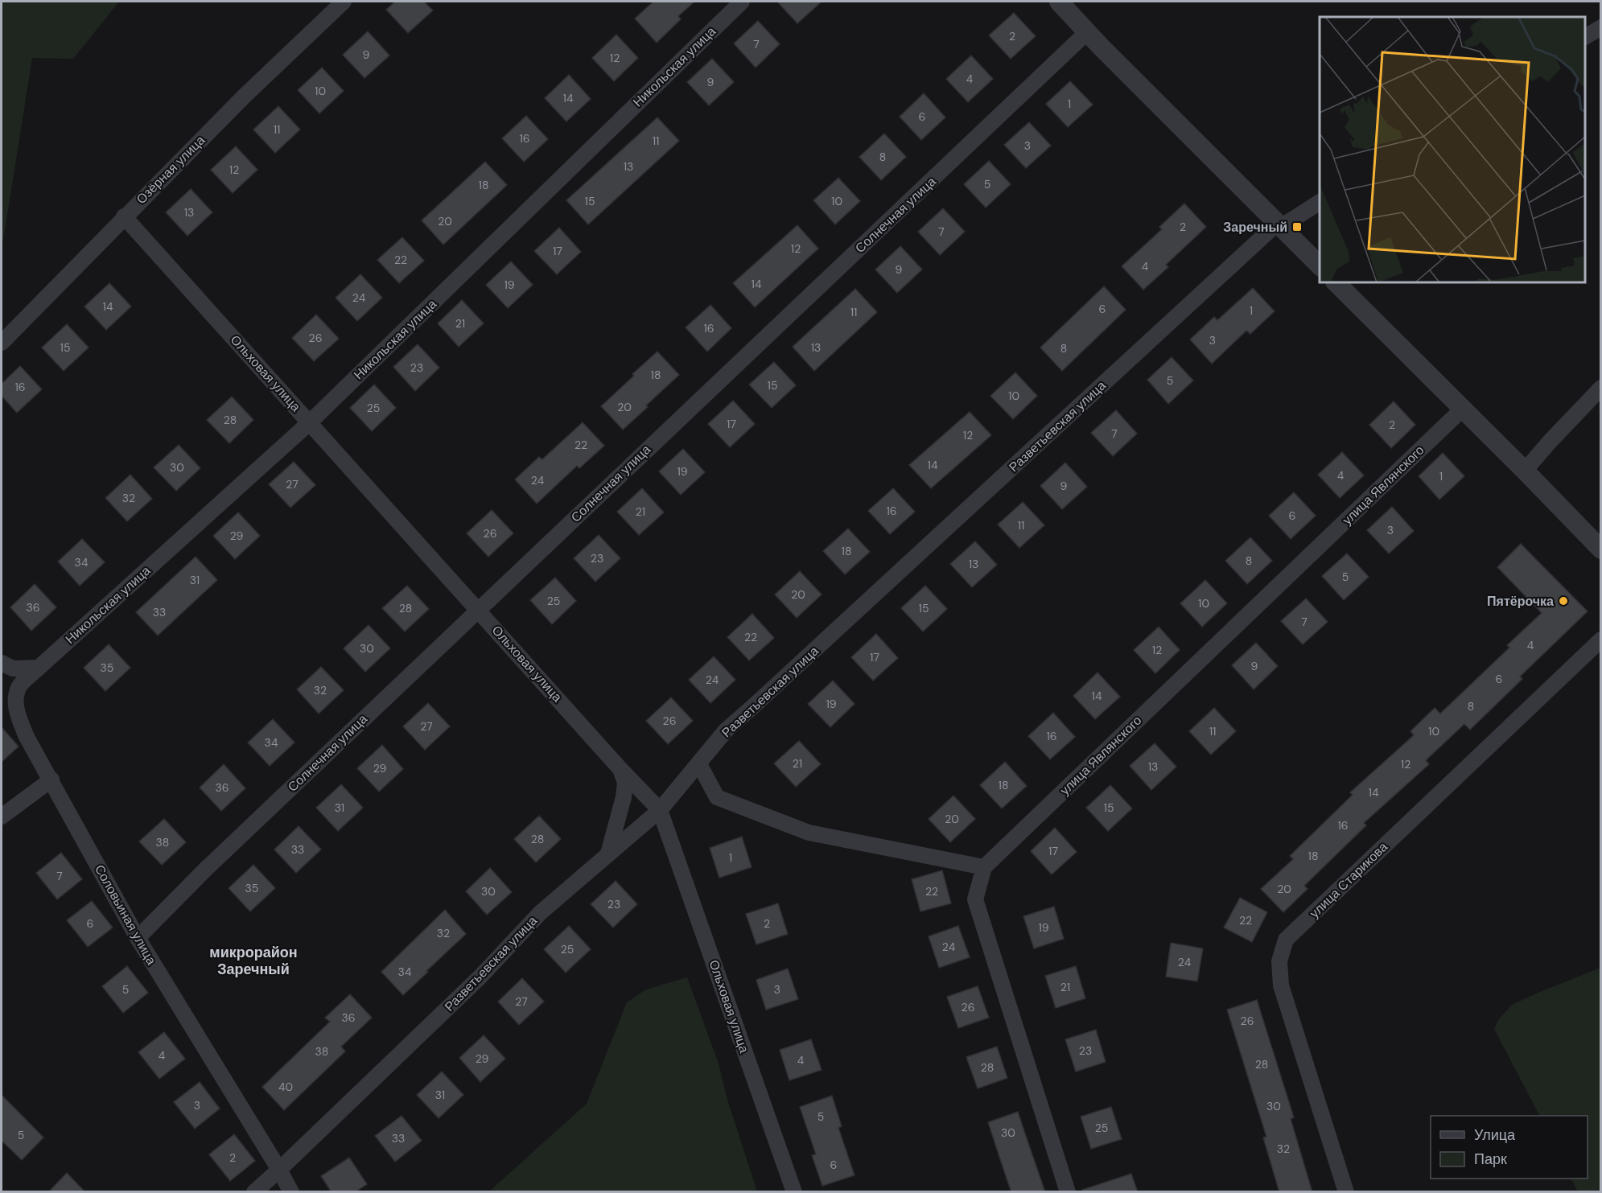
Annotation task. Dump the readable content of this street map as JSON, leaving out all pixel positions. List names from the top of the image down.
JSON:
{
  "streets": {
    "street": [
      "Никольская улица",
      "Озёрная улица",
      "Солнечная улица",
      "Ольховая улица",
      "Разветьевская улица",
      "улица Являнского",
      "улица Старикова",
      "Соловьиная улица"
    ]
  },
  "crossings": [
    ["Никольская улица", "Ольховая улица"],
    ["Никольская улица", "Соловьиная улица"],
    ["Озёрная улица", "Ольховая улица"],
    ["Солнечная улица", "Ольховая улица"],
    ["Солнечная улица", "Соловьиная улица"],
    ["Ольховая улица", "Разветьевская улица"],
    ["Разветьевская улица", "Соловьиная улица"]
  ],
  "districts": ["микрорайон Заречный"],
  "places": {
    "transit": ["Заречный"],
    "other": ["Пятёрочка"]
  },
  "house_numbers": [
    "2",
    "7",
    "9",
    "12",
    "4",
    "9",
    "10",
    "14",
    "1",
    "6",
    "11",
    "16",
    "11",
    "3",
    "8",
    "13",
    "12",
    "5",
    "18",
    "15",
    "10",
    "13",
    "20",
    "2",
    "7",
    "12",
    "17",
    "22",
    "4",
    "9",
    "14",
    "19",
    "24",
    "14",
    "6",
    "1",
    "11",
    "21",
    "16",
    "26",
    "3",
    "15",
    "13",
    "8",
    "23",
    "18",
    "5",
    "15",
    "16",
    "10",
    "20",
    "25",
    "28",
    "17",
    "2",
    "7",
    "12",
    "22",
    "14",
    "30",
    "19",
    "4",
    "1",
    "24",
    "27",
    "9",
    "32",
    "16",
    "21",
    "6",
    "11",
    "3",
    "26",
    "29",
    "18",
    "23",
    "8",
    "34",
    "13",
    "5",
    "31",
    "20",
    "25",
    "10",
    "36",
    "28",
    "15",
    "33",
    "7",
    "22",
    "4",
    "30",
    "12",
    "17",
    "9",
    "35",
    "6",
    "24",
    "32",
    "14",
    "19",
    "8",
    "26",
    "27",
    "11",
    "10",
    "16",
    "34",
    "21",
    "12",
    "13",
    "29",
    "18",
    "36",
    "14",
    "31",
    "15",
    "20",
    "16",
    "28",
    "38",
    "33",
    "17",
    "18",
    "1",
    "7",
    "35",
    "20",
    "30",
    "22",
    "23",
    "22",
    "6",
    "2",
    "19",
    "32",
    "24",
    "25",
    "24",
    "34",
    "21",
    "5",
    "3",
    "27",
    "26",
    "36",
    "26",
    "23",
    "38",
    "4",
    "29",
    "4",
    "28",
    "28",
    "40",
    "31",
    "3",
    "30",
    "5",
    "25",
    "30",
    "5",
    "33",
    "32",
    "2",
    "6"
  ],
  "legend": ["Улица", "Парк"]
}
